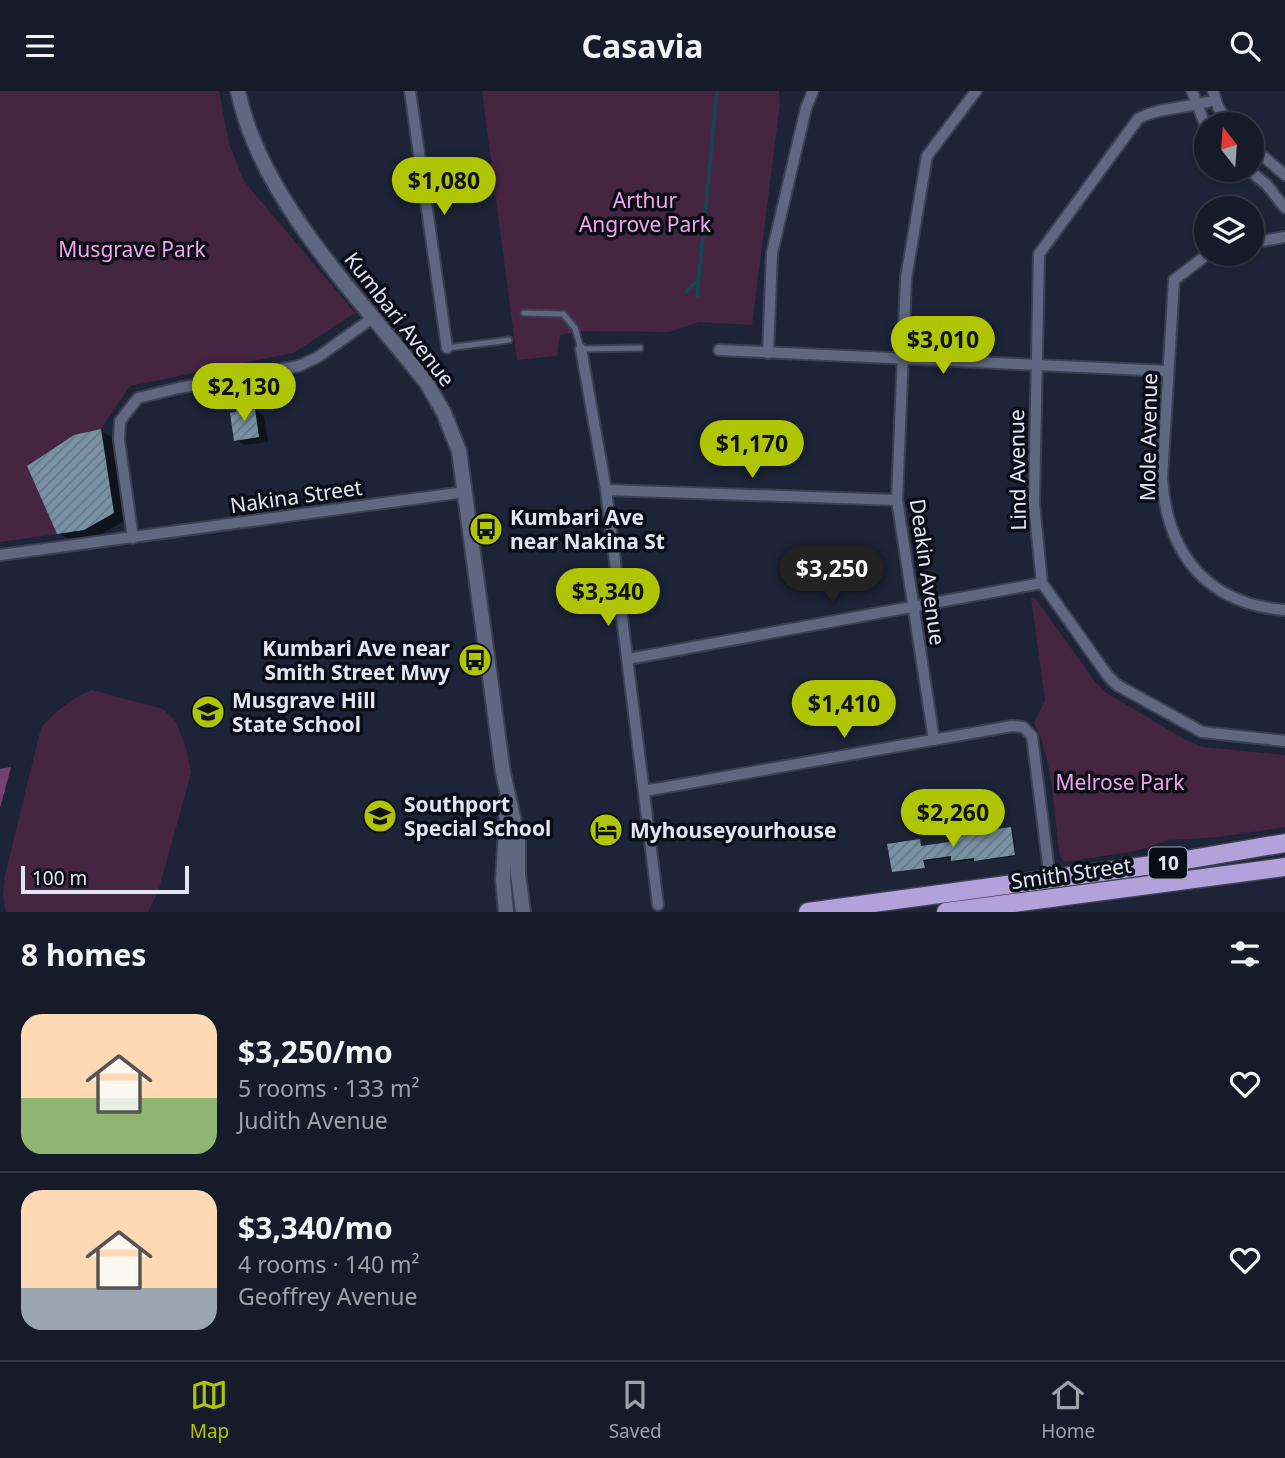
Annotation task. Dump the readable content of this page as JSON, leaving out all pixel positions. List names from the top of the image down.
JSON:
{
  "streets": {
    "highway": ["10", "Smith Street"],
    "main road": ["Kumbari Avenue"],
    "street": [
      "Mole Avenue",
      "Lind Avenue",
      "Nakina Street",
      "Deakin Avenue"
    ]
  },
  "crossings": [
    ["Kumbari Avenue", "Nakina Street"]
  ],
  "parks": ["Arthur Angrove Park", "Musgrave Park", "Melrose Park"],
  "places": {
    "bus stop": ["Kumbari Ave near Nakina St", "Kumbari Ave near Smith Street Mwy"],
    "school or university": ["Musgrave Hill State School", "Southport Special School"],
    "hotel": ["Myhouseyourhouse"]
  },
  "scale_bar": "100 m",
  "north": "top",
  "page": {
    "header": "Casavia",
    "price": [
      "$1,080",
      "$3,010",
      "$2,130",
      "$1,170",
      "$3,250",
      "$3,340",
      "$1,410",
      "$2,260"
    ],
    "scale": "100 m",
    "heading": "8 homes",
    "list": [
      {
        "name": "$3,250/mo",
        "note": "5 rooms · 133 m² · Judith Avenue"
      },
      {
        "name": "$3,340/mo",
        "note": "4 rooms · 140 m² · Geoffrey Avenue"
      }
    ],
    "tabs": ["Map", "Saved", "Home"]
  }
}
